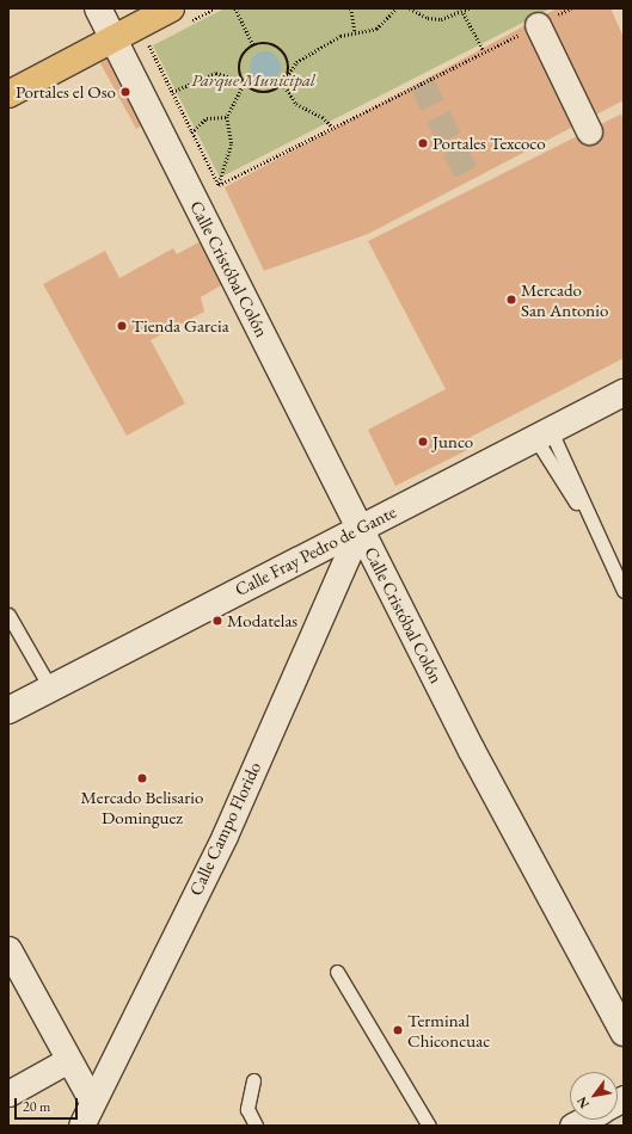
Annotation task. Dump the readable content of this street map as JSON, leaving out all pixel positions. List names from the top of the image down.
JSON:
{
  "streets": {
    "street": ["Calle Cristóbal Colón", "Calle Fray Pedro de Gante", "Calle Campo Florido"]
  },
  "crossings": [
    ["Calle Cristóbal Colón", "Calle Fray Pedro de Gante"],
    ["Calle Cristóbal Colón", "Calle Campo Florido"],
    ["Calle Fray Pedro de Gante", "Calle Campo Florido"]
  ],
  "parks": ["Parque Municipal"],
  "places": [
    "Portales el Oso",
    "Portales Texcoco",
    "Mercado San Antonio",
    "Tienda Garcia",
    "Junco",
    "Modatelas",
    "Mercado Belisario Dominguez",
    "Terminal Chiconcuac"
  ],
  "scale_bar": "20 m",
  "north": "bottom left"
}
